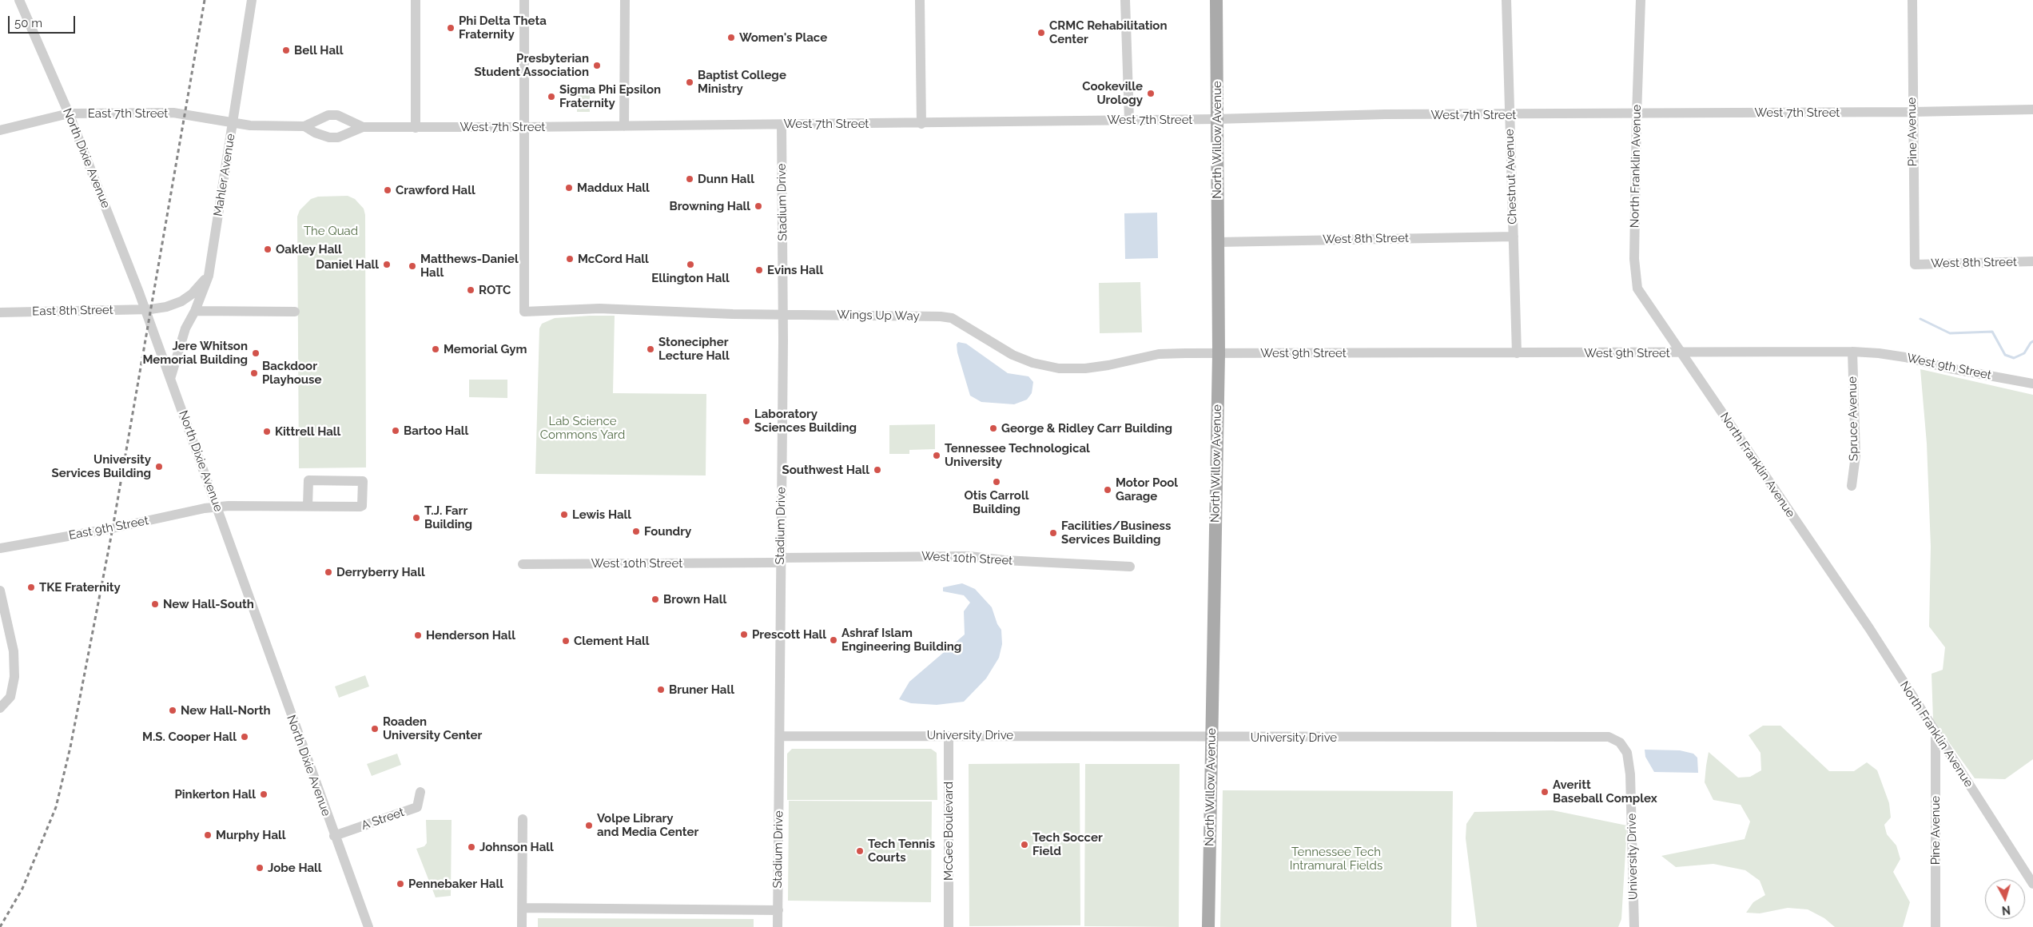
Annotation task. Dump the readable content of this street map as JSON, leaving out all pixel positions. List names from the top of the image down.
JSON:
{
  "streets": {
    "main road": ["North Willow Avenue"],
    "street": [
      "West 7th Street",
      "East 7th Street",
      "Pine Avenue",
      "North Dixie Avenue",
      "North Franklin Avenue",
      "Mahler Avenue",
      "Chestnut Avenue",
      "Stadium Drive",
      "West 8th Street",
      "East 8th Street",
      "Wings Up Way",
      "West 9th Street",
      "Spruce Avenue",
      "East 9th Street",
      "West 10th Street",
      "University Drive",
      "A Street",
      "McGee Boulevard"
    ]
  },
  "crossings": [
    ["West 7th Street", "East 7th Street"],
    ["West 7th Street", "Pine Avenue"],
    ["West 7th Street", "North Willow Avenue"],
    ["West 7th Street", "North Franklin Avenue"],
    ["West 7th Street", "Mahler Avenue"],
    ["West 7th Street", "Chestnut Avenue"],
    ["West 7th Street", "Stadium Drive"],
    ["West 7th Street", "Wings Up Way"],
    ["East 7th Street", "North Dixie Avenue"],
    ["East 7th Street", "Mahler Avenue"],
    ["Pine Avenue", "North Franklin Avenue"],
    ["Pine Avenue", "West 8th Street"],
    ["North Willow Avenue", "West 8th Street"],
    ["North Willow Avenue", "Wings Up Way"],
    ["North Willow Avenue", "West 9th Street"],
    ["North Willow Avenue", "University Drive"],
    ["North Dixie Avenue", "Mahler Avenue"],
    ["North Dixie Avenue", "East 8th Street"],
    ["North Dixie Avenue", "East 9th Street"],
    ["North Dixie Avenue", "A Street"],
    ["North Franklin Avenue", "West 9th Street"],
    ["Chestnut Avenue", "West 8th Street"],
    ["Chestnut Avenue", "West 9th Street"],
    ["Stadium Drive", "Wings Up Way"],
    ["Stadium Drive", "West 10th Street"],
    ["Stadium Drive", "University Drive"],
    ["Wings Up Way", "West 9th Street"],
    ["West 9th Street", "Spruce Avenue"],
    ["University Drive", "McGee Boulevard"]
  ],
  "parks": ["The Quad", "Lab Science Commons Yard", "Tennessee Tech Intramural Fields"],
  "places": [
    "Phi Delta Theta Fraternity",
    "CRMC Rehabilitation Center",
    "Women's Place",
    "Bell Hall",
    "Presbyterian Student Association",
    "Baptist College Ministry",
    "Cookeville Urology",
    "Sigma Phi Epsilon Fraternity",
    "Dunn Hall",
    "Maddux Hall",
    "Crawford Hall",
    "Browning Hall",
    "Oakley Hall",
    "McCord Hall",
    "Daniel Hall",
    "Ellington Hall",
    "Matthews-Daniel Hall",
    "Evins Hall",
    "ROTC",
    "Memorial Gym",
    "Stonecipher Lecture Hall",
    "Jere Whitson Memorial Building",
    "Backdoor Playhouse",
    "Laboratory Sciences Building",
    "George & Ridley Carr Building",
    "Bartoo Hall",
    "Kittrell Hall",
    "Tennessee Technological University",
    "University Services Building",
    "Southwest Hall",
    "Otis Carroll Building",
    "Motor Pool Garage",
    "Lewis Hall",
    "T.J. Farr Building",
    "Foundry",
    "Facilities/Business Services Building",
    "Derryberry Hall",
    "TKE Fraternity",
    "Brown Hall",
    "New Hall-South",
    "Prescott Hall",
    "Henderson Hall",
    "Ashraf Islam Engineering Building",
    "Clement Hall",
    "Bruner Hall",
    "New Hall-North",
    "Roaden University Center",
    "M.S. Cooper Hall",
    "Averitt Baseball Complex",
    "Pinkerton Hall",
    "Volpe Library and Media Center",
    "Murphy Hall",
    "Tech Soccer Field",
    "Johnson Hall",
    "Tech Tennis Courts",
    "Jobe Hall",
    "Pennebaker Hall"
  ],
  "scale_bar": "50 m",
  "north": "bottom"
}
